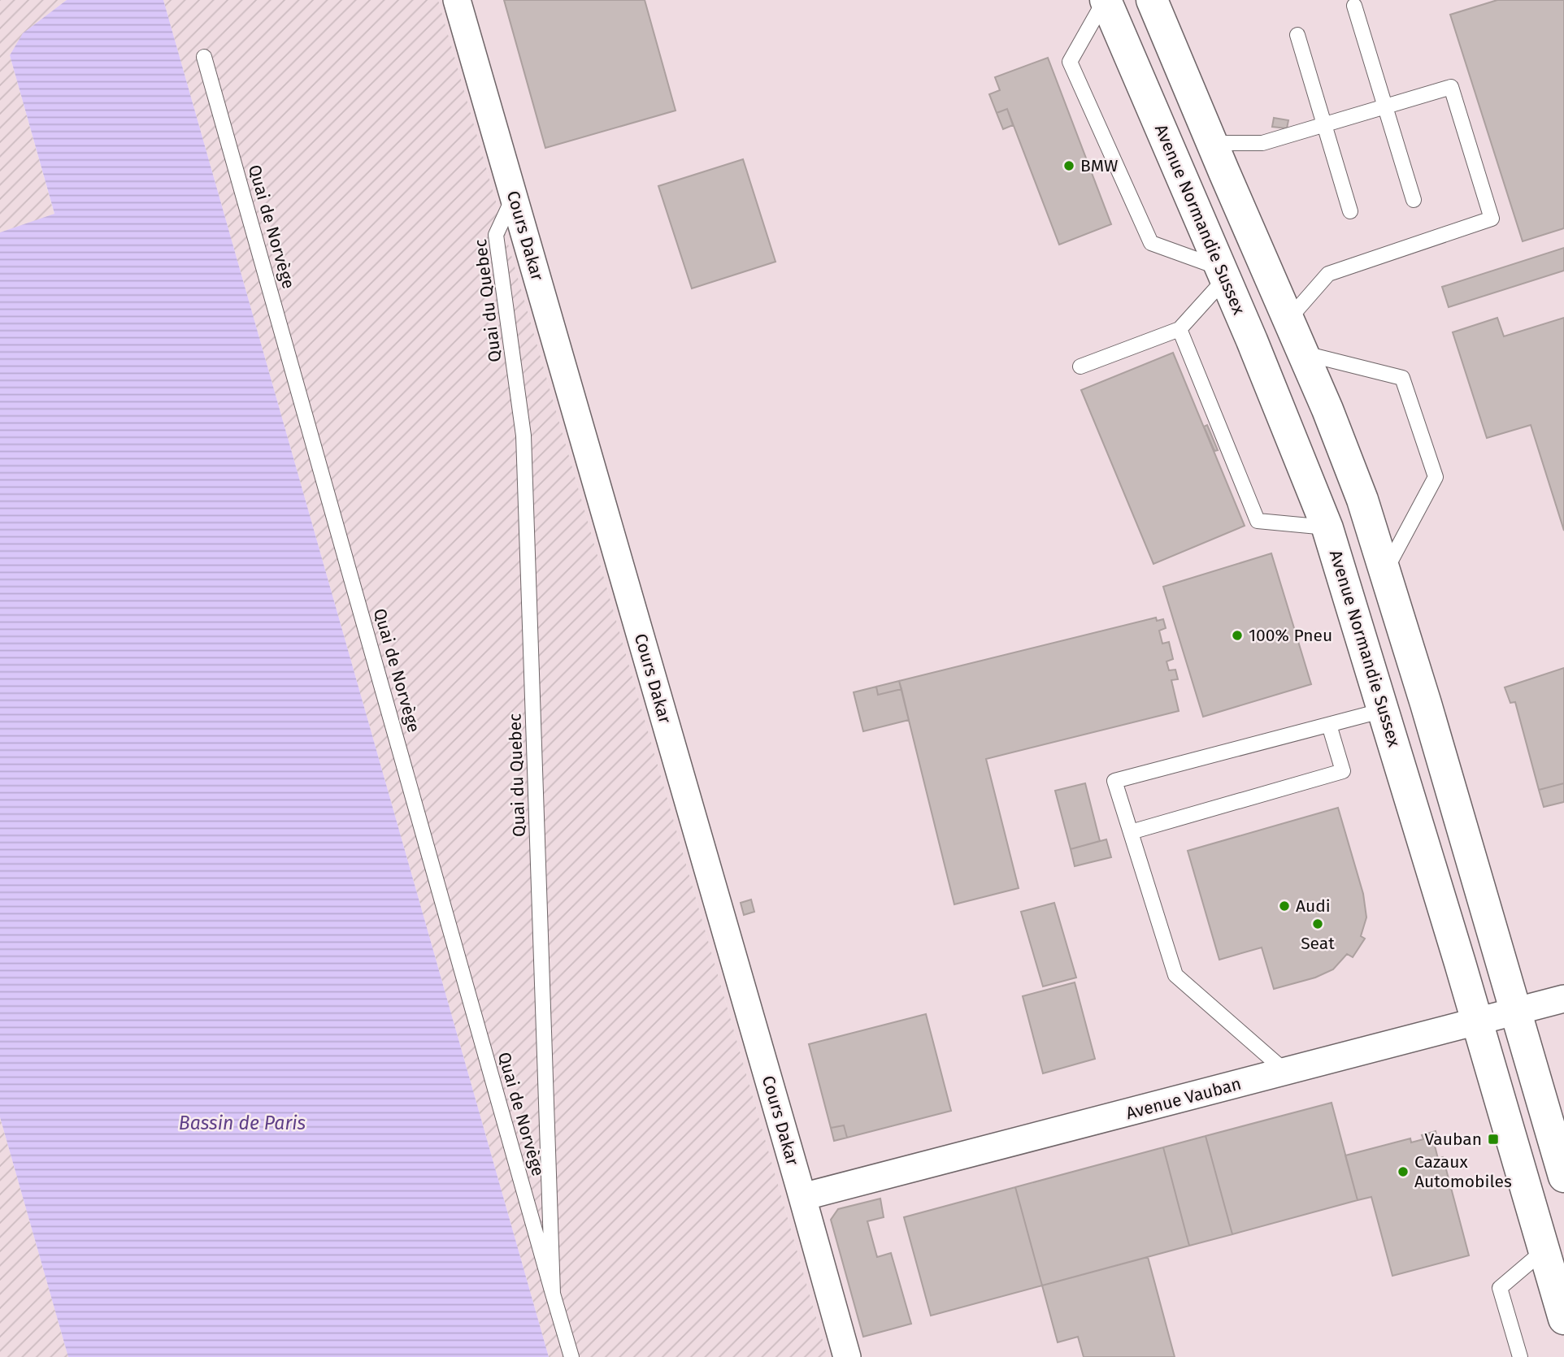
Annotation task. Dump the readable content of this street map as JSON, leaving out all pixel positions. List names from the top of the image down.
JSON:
{
  "streets": {
    "main road": ["Avenue Normandie Sussex"],
    "street": ["Cours Dakar", "Avenue Vauban"],
    "lane": ["Quai de Norvège", "Quai du Quebec"]
  },
  "crossings": [
    ["Avenue Normandie Sussex", "Avenue Vauban"],
    ["Quai de Norvège", "Quai du Quebec"],
    ["Cours Dakar", "Quai du Quebec"],
    ["Cours Dakar", "Avenue Vauban"]
  ],
  "water": ["Bassin de Paris"],
  "places": {
    "other": [
      "BMW",
      "100% Pneu",
      "Audi",
      "Seat",
      "Cazaux Automobiles"
    ],
    "transit": ["Vauban"]
  }
}
